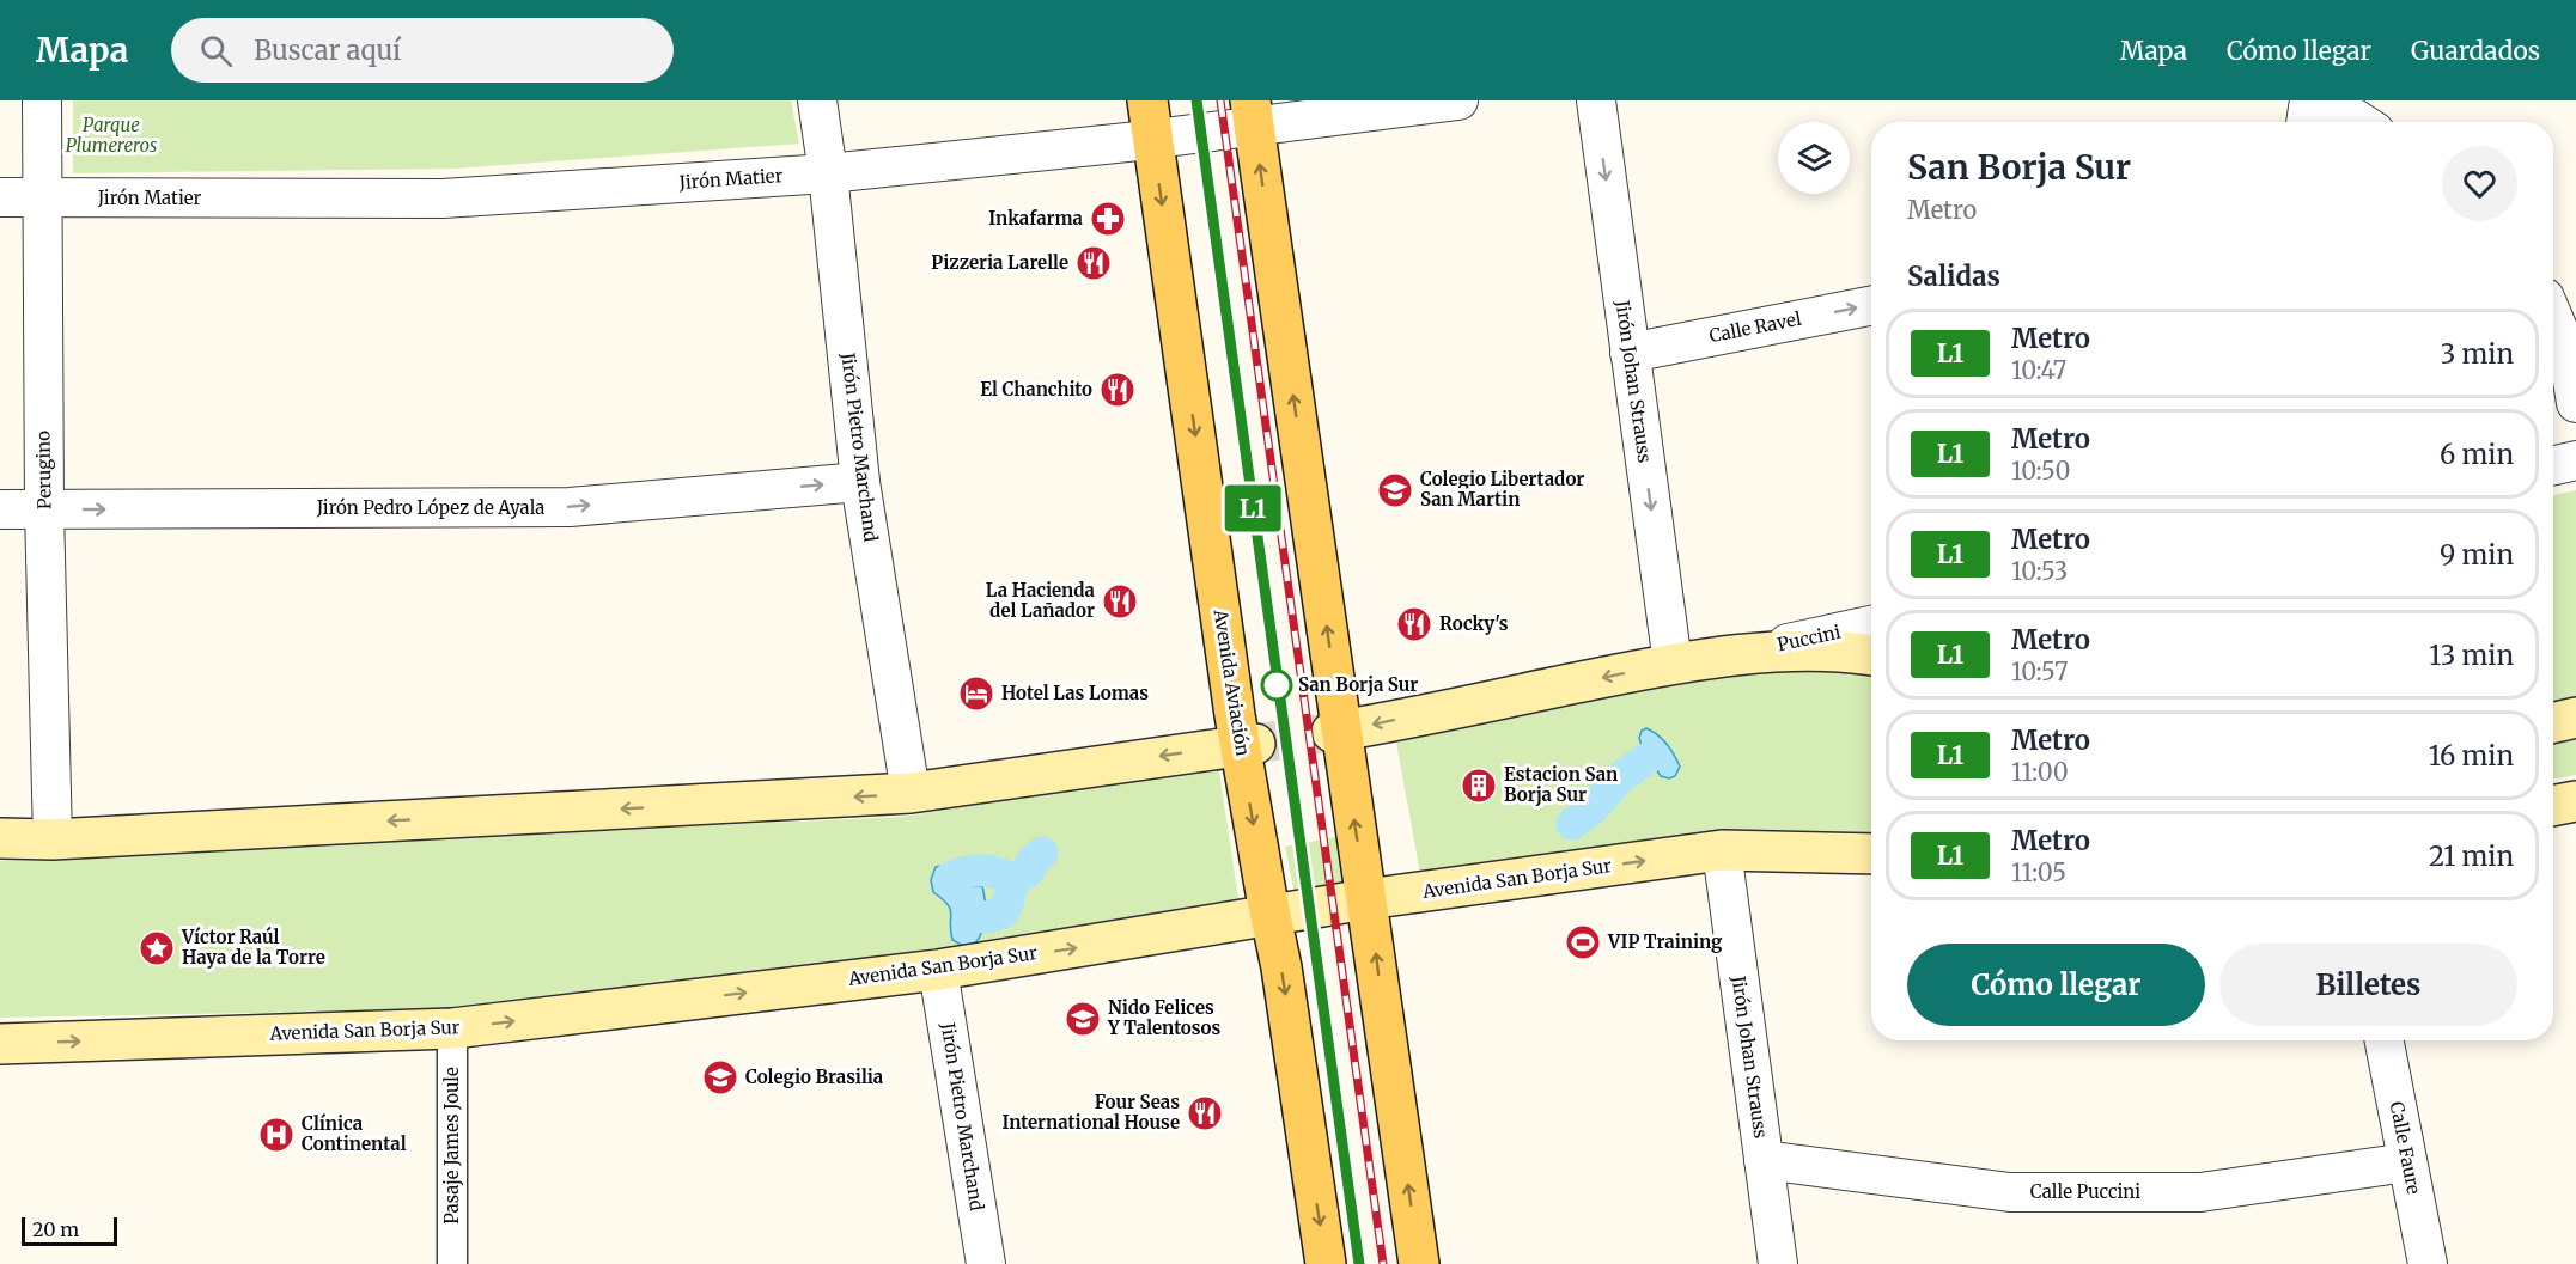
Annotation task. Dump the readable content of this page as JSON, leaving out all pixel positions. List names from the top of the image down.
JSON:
{
  "streets": {
    "main road": ["Avenida Aviación", "Avenida San Borja Sur"],
    "street": [
      "Jirón Matier",
      "Calle Ravel",
      "Jirón Johan Strauss",
      "Jirón Pietro Marchand",
      "Perugino",
      "Jirón Pedro López de Ayala",
      "Puccini",
      "Pasaje James Joule",
      "Calle Faure",
      "Calle Puccini"
    ]
  },
  "crossings": [
    ["Jirón Matier", "Jirón Pietro Marchand"],
    ["Jirón Matier", "Perugino"],
    ["Jirón Matier", "Avenida Aviación"],
    ["Calle Ravel", "Jirón Johan Strauss"],
    ["Jirón Johan Strauss", "Avenida San Borja Sur"],
    ["Jirón Johan Strauss", "Calle Puccini"],
    ["Jirón Pietro Marchand", "Jirón Pedro López de Ayala"],
    ["Jirón Pietro Marchand", "Avenida San Borja Sur"],
    ["Perugino", "Jirón Pedro López de Ayala"],
    ["Avenida Aviación", "Avenida San Borja Sur"],
    ["Avenida San Borja Sur", "Pasaje James Joule"],
    ["Calle Faure", "Calle Puccini"]
  ],
  "one_way": ["Calle Ravel", "Jirón Johan Strauss", "Jirón Pedro López de Ayala"],
  "parks": ["Parque Plumereros"],
  "places": {
    "pharmacy": ["Inkafarma"],
    "restaurant": [
      "Pizzeria Larelle",
      "El Chanchito",
      "La Hacienda del Lañador",
      "Rocky's",
      "Four Seas International House"
    ],
    "school or university": ["Colegio Libertador San Martin", "Nido Felices Y Talentosos", "Colegio Brasilia"],
    "other": ["San Borja Sur"],
    "hotel": ["Hotel Las Lomas"],
    "building": ["Estacion San Borja Sur"],
    "sports": ["VIP Training"],
    "place": ["Víctor Raúl Haya de la Torre"],
    "hospital": ["Clínica Continental"]
  },
  "lines": ["metro line L1"],
  "scale_bar": "20 m",
  "page": {
    "header": "Mapa",
    "search": "Buscar aquí",
    "nav": ["Mapa", "Cómo llegar", "Guardados"],
    "on_map": "L1",
    "heading": [
      ["San Borja Sur", "Metro"],
      "Salidas"
    ],
    "list": [
      {
        "mark": "L1",
        "name": "Metro",
        "note": "10:47",
        "value": "3 min"
      },
      {
        "mark": "L1",
        "name": "Metro",
        "note": "10:50",
        "value": "6 min"
      },
      {
        "mark": "L1",
        "name": "Metro",
        "note": "10:53",
        "value": "9 min"
      },
      {
        "mark": "L1",
        "name": "Metro",
        "note": "10:57",
        "value": "13 min"
      },
      {
        "mark": "L1",
        "name": "Metro",
        "note": "11:00",
        "value": "16 min"
      },
      {
        "mark": "L1",
        "name": "Metro",
        "note": "11:05",
        "value": "21 min"
      }
    ],
    "buttons": ["Cómo llegar", "Billetes"],
    "scale": "20 m"
  }
}
